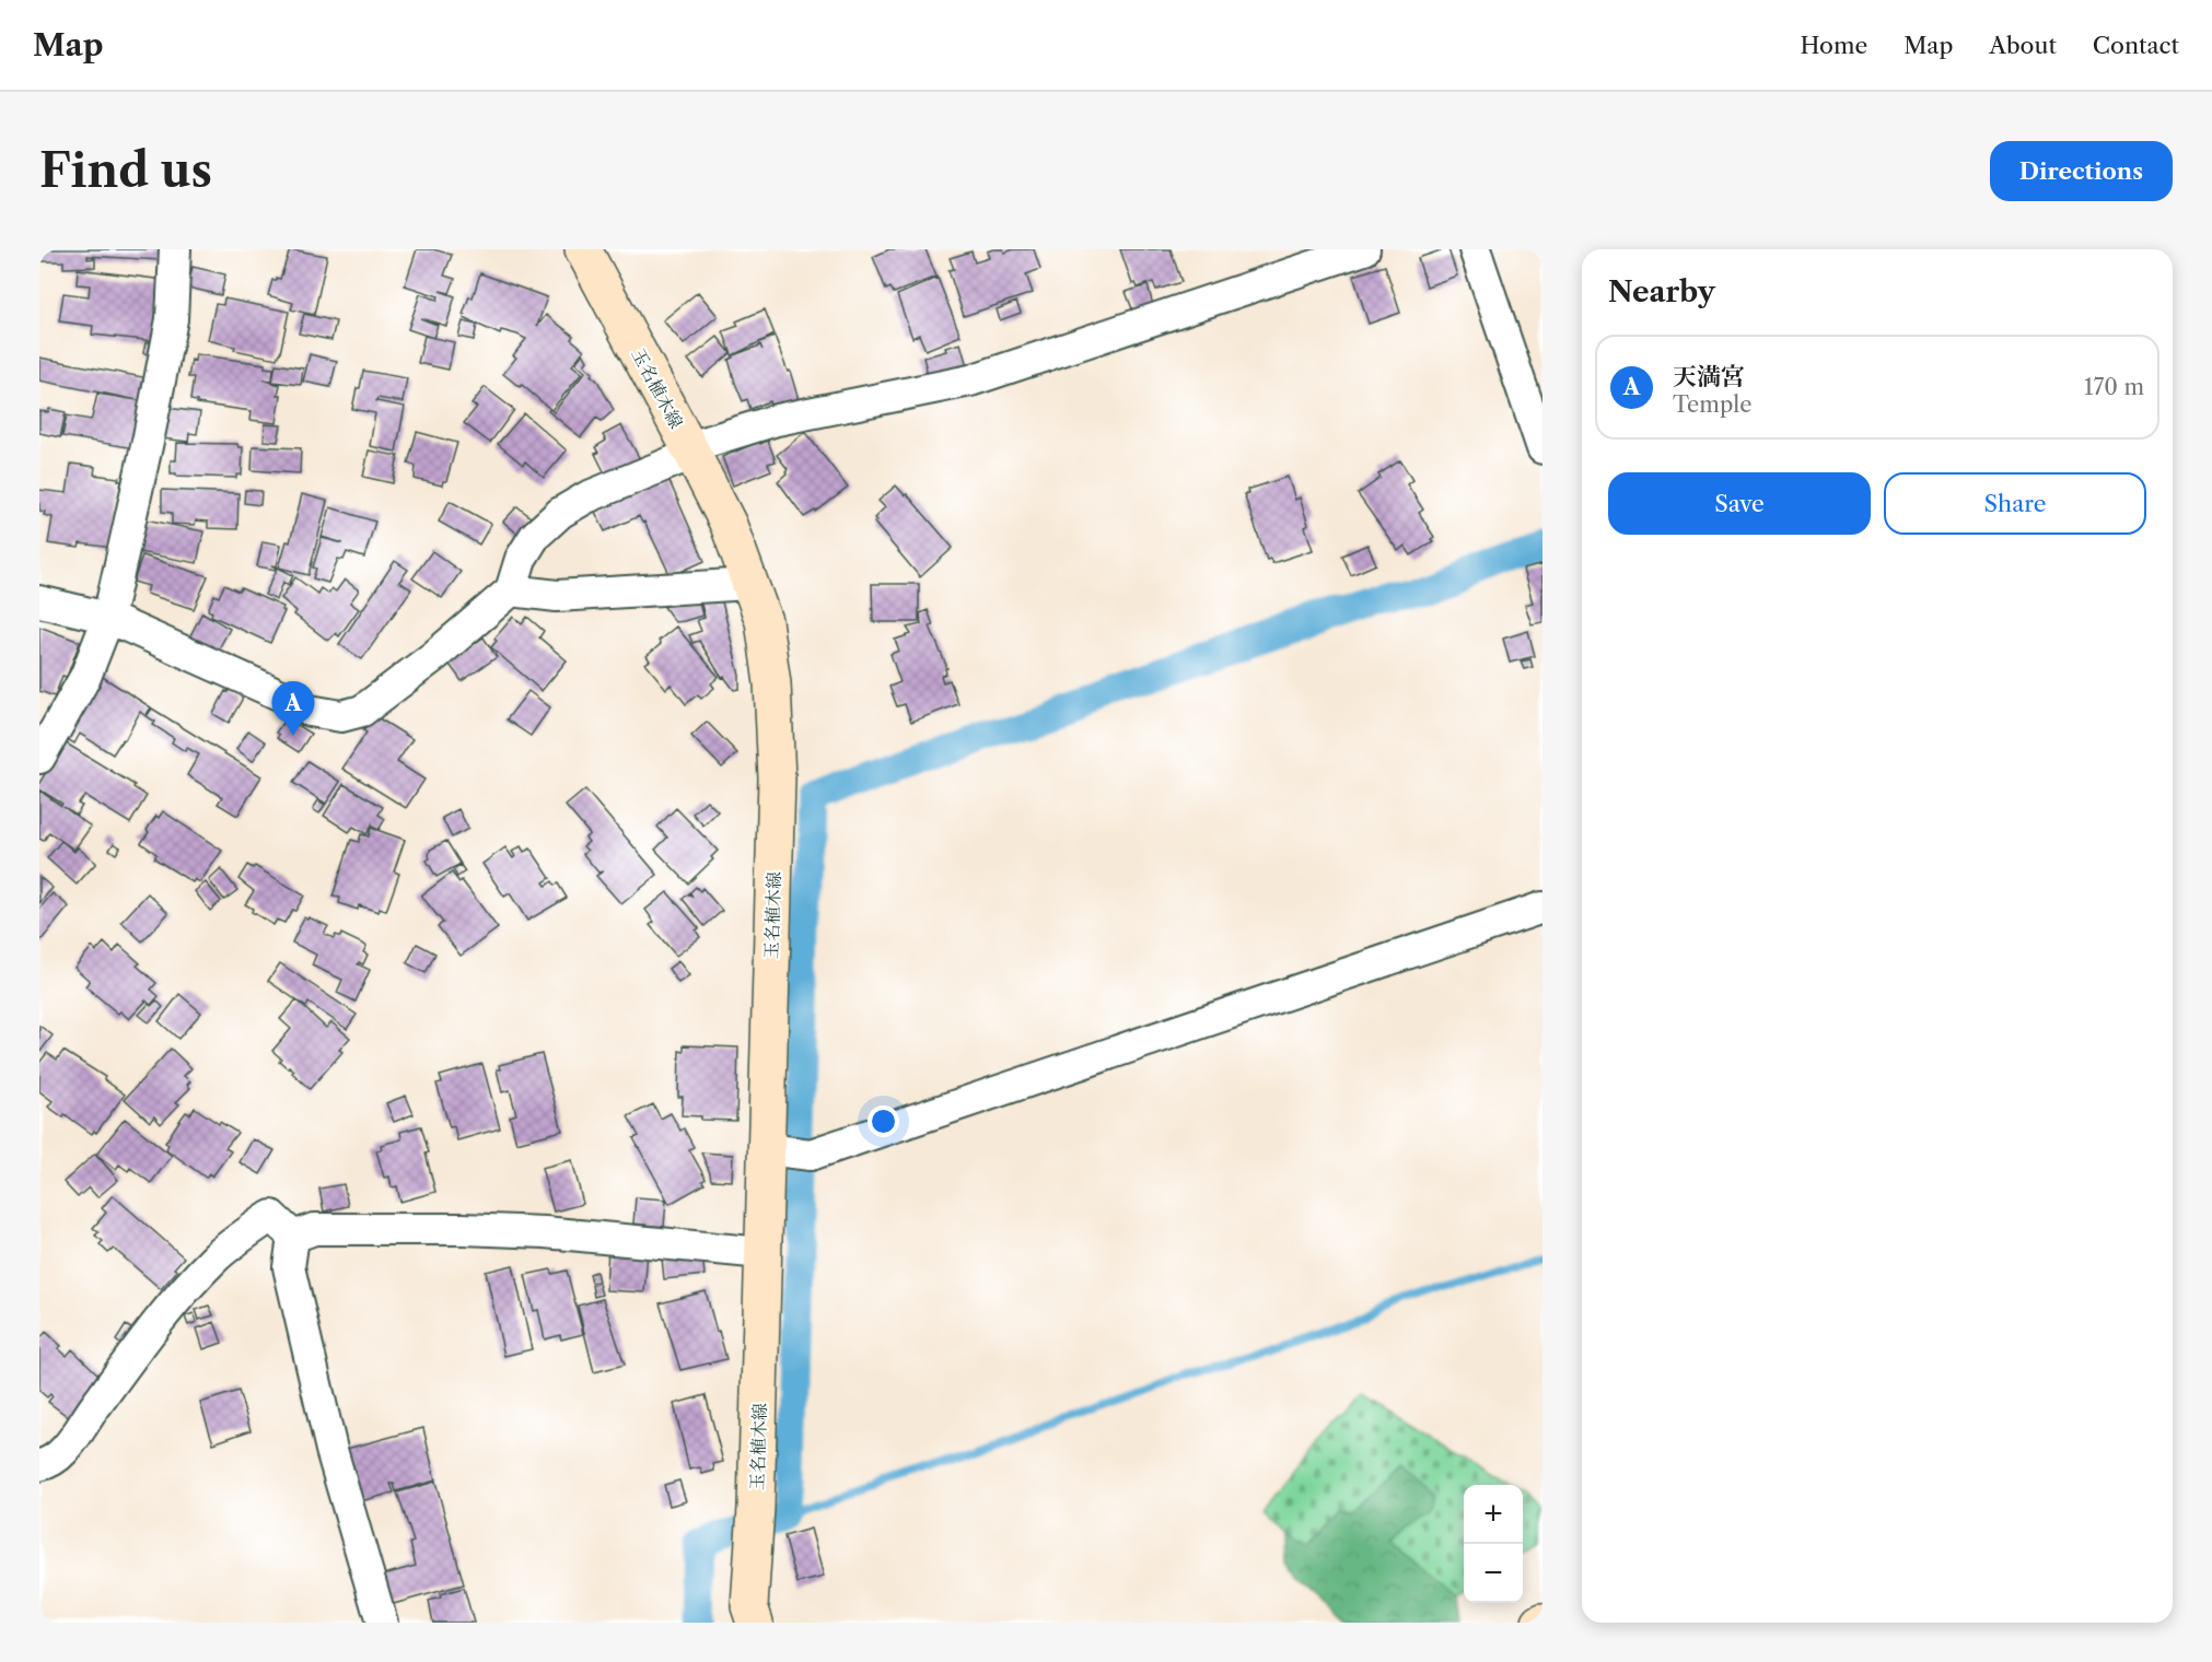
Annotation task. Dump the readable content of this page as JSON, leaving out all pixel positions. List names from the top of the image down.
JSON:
{
  "streets": {
    "main road": ["玉名植木線"]
  },
  "page": {
    "header": "Map",
    "nav": [
      "Home",
      "Map",
      "About",
      "Contact"
    ],
    "buttons": [
      "Directions",
      ["Save", "Share"]
    ],
    "title": "Find us",
    "heading": "Nearby",
    "list": [
      {
        "mark": "A",
        "name": "天満宮",
        "note": "Temple",
        "value": "170 m"
      }
    ],
    "pins": "A",
    "map_buttons": ["+", "−"]
  }
}
